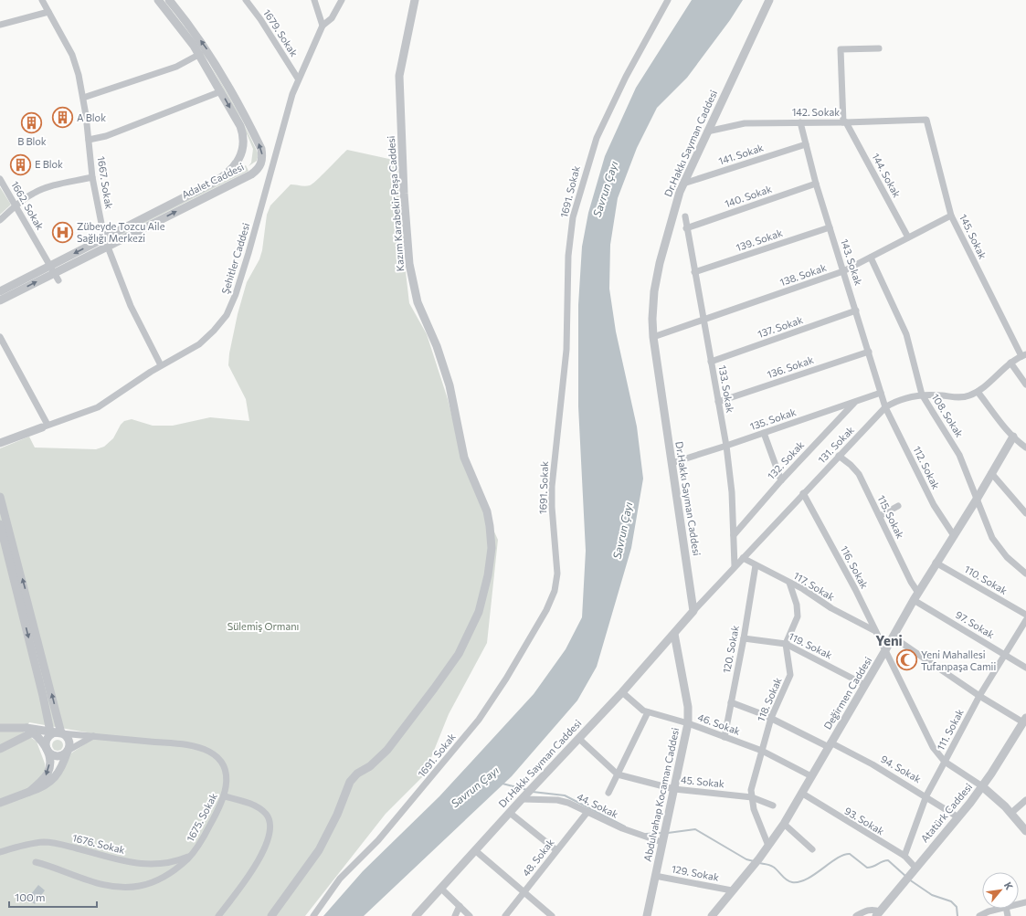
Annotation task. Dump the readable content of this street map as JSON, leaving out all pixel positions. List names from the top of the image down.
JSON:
{
  "streets": {
    "street": [
      "1679. Sokak",
      "142. Sokak",
      "Dr.Hakkı Sayman Caddesi",
      "141. Sokak",
      "144. Sokak",
      "Adalet Caddesi",
      "1667. Sokak",
      "1691. Sokak",
      "140. Sokak",
      "Kazım Karabekir Paşa Caddesi",
      "1662. Sokak",
      "145. Sokak",
      "139. Sokak",
      "Şehitler Caddesi",
      "143. Sokak",
      "138. Sokak",
      "137. Sokak",
      "136. Sokak",
      "133. Sokak",
      "108. Sokak",
      "135. Sokak",
      "131. Sokak",
      "132. Sokak",
      "112. Sokak",
      "115. Sokak",
      "116. Sokak",
      "110. Sokak",
      "117. Sokak",
      "97. Sokak",
      "119. Sokak",
      "120. Sokak",
      "Değirmen Caddesi",
      "118. Sokak",
      "46. Sokak",
      "111. Sokak",
      "94. Sokak",
      "45. Sokak",
      "Abdulvahap Kocaman Caddesi",
      "44. Sokak",
      "Atatürk Caddesi",
      "1675. Sokak",
      "93. Sokak",
      "1676. Sokak",
      "48. Sokak",
      "129. Sokak"
    ]
  },
  "crossings": [
    ["1679. Sokak", "Şehitler Caddesi"],
    ["142. Sokak", "Dr.Hakkı Sayman Caddesi"],
    ["142. Sokak", "144. Sokak"],
    ["142. Sokak", "145. Sokak"],
    ["142. Sokak", "143. Sokak"],
    ["Dr.Hakkı Sayman Caddesi", "141. Sokak"],
    ["Dr.Hakkı Sayman Caddesi", "138. Sokak"],
    ["Dr.Hakkı Sayman Caddesi", "135. Sokak"],
    ["Dr.Hakkı Sayman Caddesi", "131. Sokak"],
    ["Dr.Hakkı Sayman Caddesi", "46. Sokak"],
    ["Dr.Hakkı Sayman Caddesi", "45. Sokak"],
    ["Dr.Hakkı Sayman Caddesi", "Abdulvahap Kocaman Caddesi"],
    ["Dr.Hakkı Sayman Caddesi", "44. Sokak"],
    ["141. Sokak", "143. Sokak"],
    ["144. Sokak", "138. Sokak"],
    ["Adalet Caddesi", "1667. Sokak"],
    ["1667. Sokak", "Şehitler Caddesi"],
    ["140. Sokak", "143. Sokak"],
    ["140. Sokak", "133. Sokak"],
    ["145. Sokak", "138. Sokak"],
    ["145. Sokak", "131. Sokak"],
    ["139. Sokak", "143. Sokak"],
    ["139. Sokak", "133. Sokak"],
    ["143. Sokak", "138. Sokak"],
    ["143. Sokak", "137. Sokak"],
    ["143. Sokak", "136. Sokak"],
    ["143. Sokak", "135. Sokak"],
    ["143. Sokak", "131. Sokak"],
    ["143. Sokak", "112. Sokak"],
    ["138. Sokak", "133. Sokak"],
    ["138. Sokak", "108. Sokak"],
    ["137. Sokak", "133. Sokak"],
    ["136. Sokak", "133. Sokak"],
    ["133. Sokak", "135. Sokak"],
    ["133. Sokak", "131. Sokak"],
    ["133. Sokak", "132. Sokak"],
    ["108. Sokak", "131. Sokak"],
    ["108. Sokak", "Değirmen Caddesi"],
    ["135. Sokak", "132. Sokak"],
    ["131. Sokak", "112. Sokak"],
    ["131. Sokak", "115. Sokak"],
    ["131. Sokak", "116. Sokak"],
    ["131. Sokak", "117. Sokak"],
    ["112. Sokak", "Değirmen Caddesi"],
    ["115. Sokak", "Değirmen Caddesi"],
    ["116. Sokak", "117. Sokak"],
    ["116. Sokak", "Değirmen Caddesi"],
    ["116. Sokak", "111. Sokak"],
    ["116. Sokak", "Atatürk Caddesi"],
    ["110. Sokak", "Değirmen Caddesi"],
    ["117. Sokak", "120. Sokak"],
    ["97. Sokak", "Değirmen Caddesi"],
    ["97. Sokak", "111. Sokak"],
    ["119. Sokak", "120. Sokak"],
    ["119. Sokak", "Değirmen Caddesi"],
    ["119. Sokak", "118. Sokak"],
    ["120. Sokak", "46. Sokak"],
    ["120. Sokak", "94. Sokak"],
    ["Değirmen Caddesi", "118. Sokak"],
    ["Değirmen Caddesi", "46. Sokak"],
    ["Değirmen Caddesi", "94. Sokak"],
    ["Değirmen Caddesi", "93. Sokak"],
    ["Değirmen Caddesi", "129. Sokak"],
    ["118. Sokak", "46. Sokak"],
    ["118. Sokak", "94. Sokak"],
    ["118. Sokak", "45. Sokak"],
    ["46. Sokak", "Abdulvahap Kocaman Caddesi"],
    ["111. Sokak", "94. Sokak"],
    ["111. Sokak", "93. Sokak"],
    ["94. Sokak", "Atatürk Caddesi"],
    ["45. Sokak", "Abdulvahap Kocaman Caddesi"],
    ["Abdulvahap Kocaman Caddesi", "44. Sokak"],
    ["Abdulvahap Kocaman Caddesi", "129. Sokak"],
    ["44. Sokak", "48. Sokak"],
    ["Atatürk Caddesi", "93. Sokak"],
    ["1675. Sokak", "1676. Sokak"]
  ],
  "districts": ["Yeni"],
  "water": ["Savrun Çayı"],
  "parks": ["Sülemiş Ormanı"],
  "places": {
    "building": ["A Blok", "B Blok", "E Blok"],
    "hospital": ["Zübeyde Tozcu Aile Sağlığı Merkezi"],
    "mosque": ["Yeni Mahallesi Tufanpaşa Camii"]
  },
  "scale_bar": "100 m",
  "north": "top right"
}
